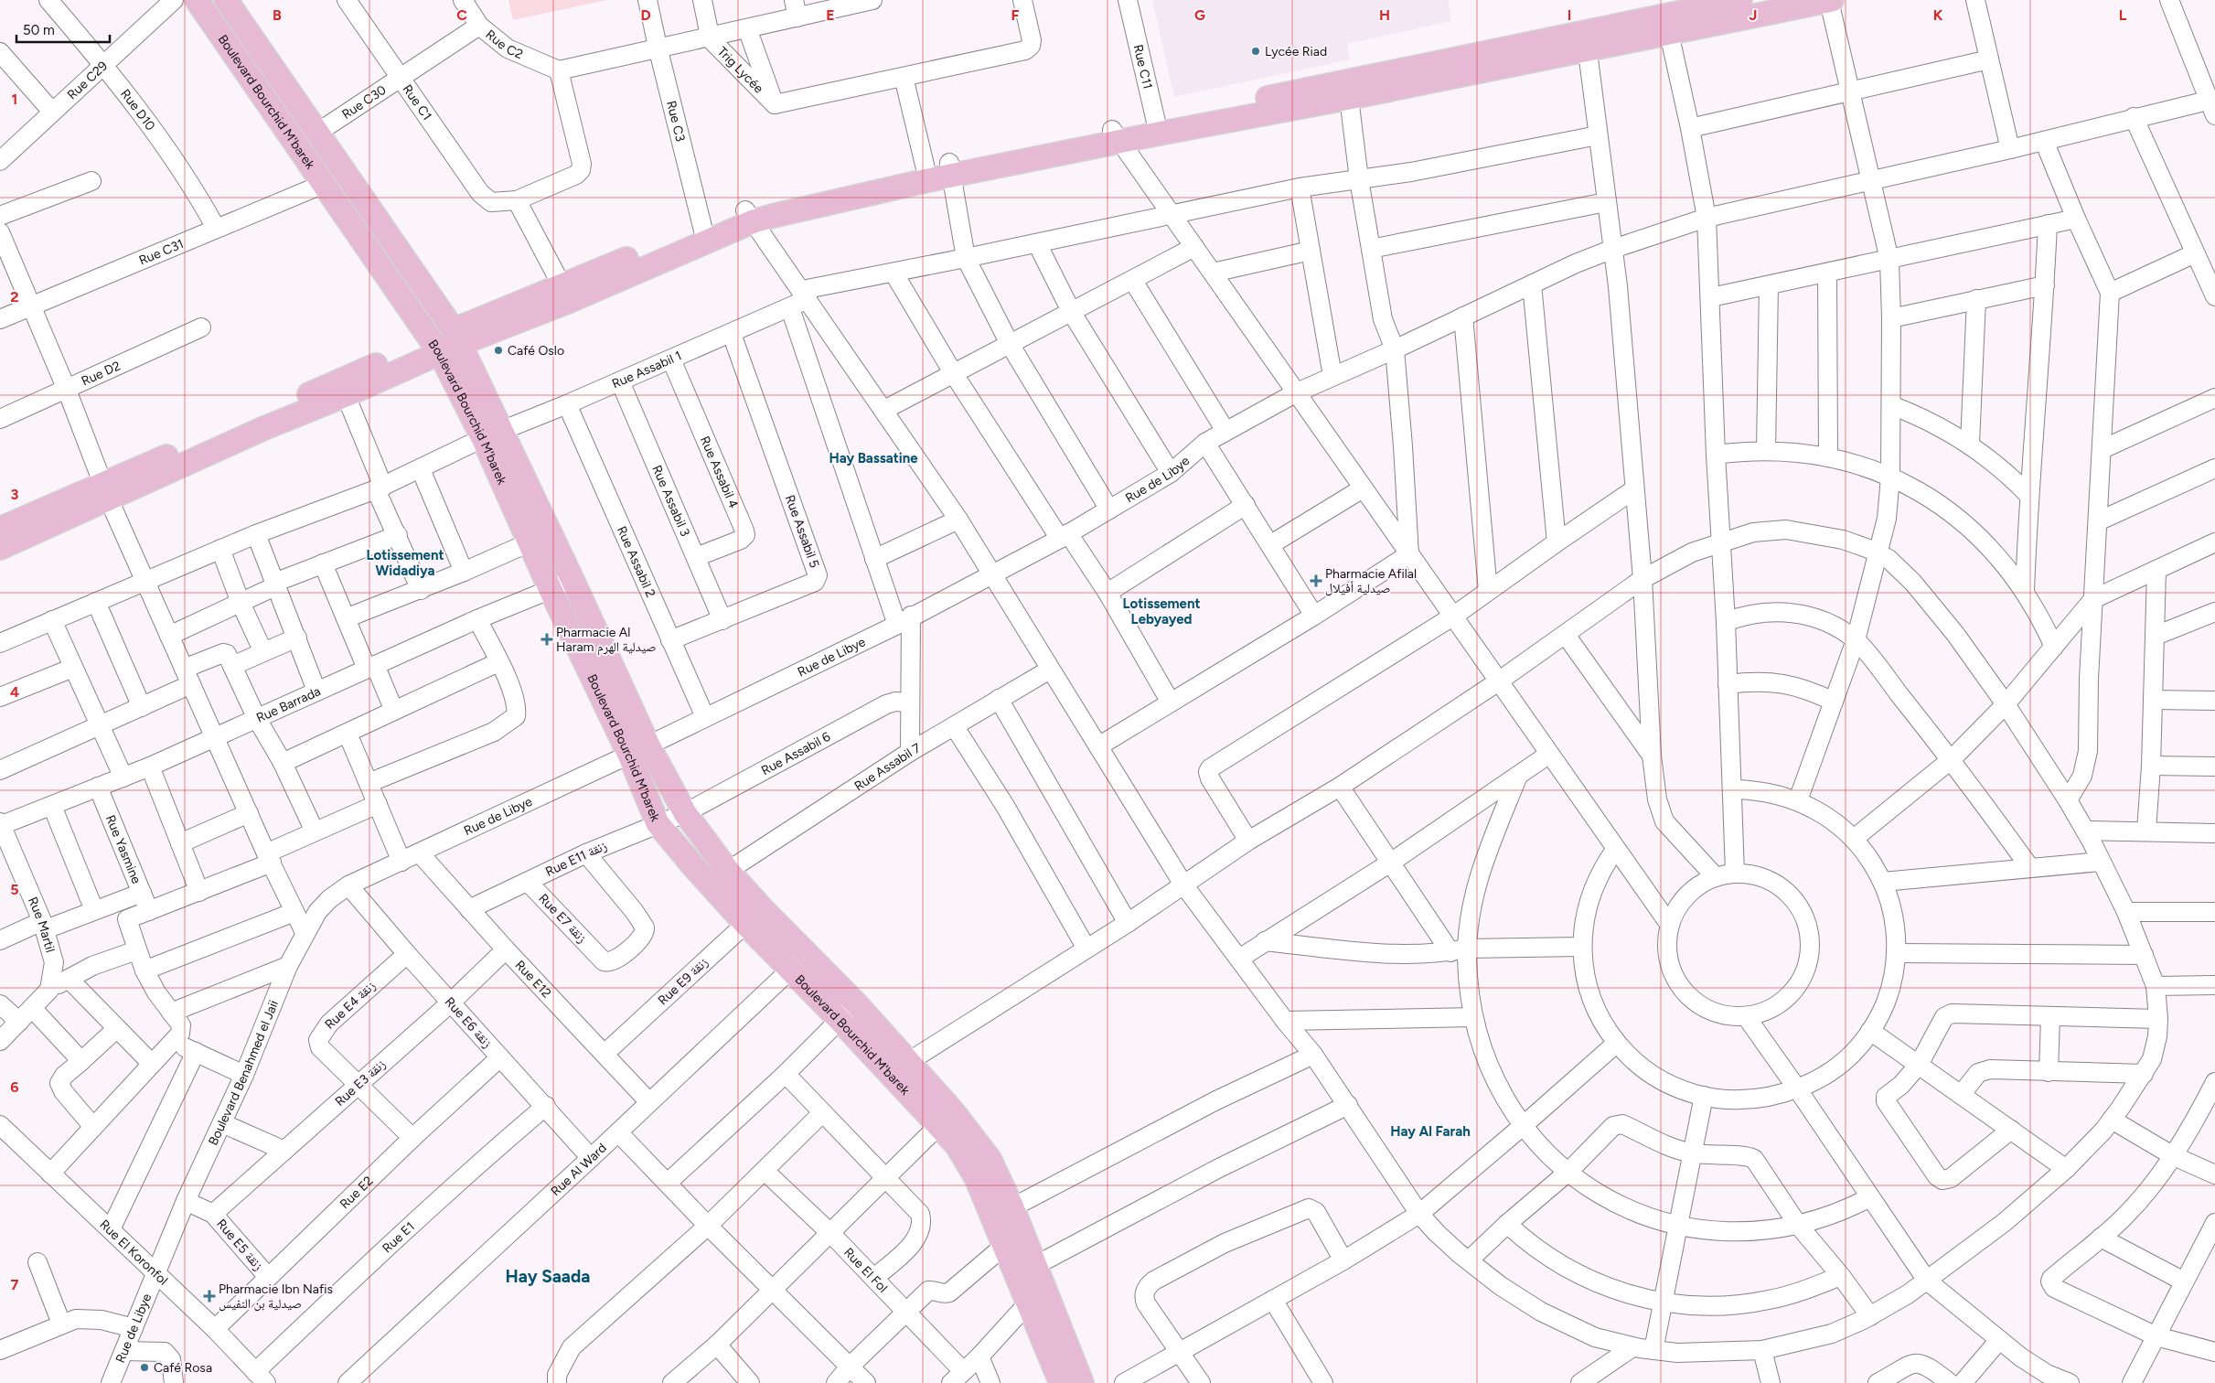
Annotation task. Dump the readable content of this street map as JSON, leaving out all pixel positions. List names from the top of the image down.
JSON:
{
  "streets": {
    "main road": ["Boulevard Bourchid M'barek"],
    "street": [
      "Rue C2",
      "Rue C11",
      "Trig Lycée",
      "Rue C29",
      "Rue C30",
      "Rue C1",
      "Rue D10",
      "Rue C3",
      "Rue C31",
      "Rue Assabil 1",
      "Rue D2",
      "Rue Assabil 4",
      "Rue de Libye",
      "Rue Assabil 3",
      "Rue Assabil 5",
      "Rue Assabil 2",
      "Rue Barrada",
      "Rue Assabil 6",
      "Rue Assabil 7",
      "Rue Yasmine",
      "Rue E11 زنقة",
      "Rue E7 زنقة",
      "Rue Martil",
      "Rue E12",
      "Rue E9 زنقة",
      "Rue E4 زنقة",
      "Rue E6 زنقة",
      "Boulevard Benahmed el Jaii",
      "Rue E3 زنقة",
      "Rue Al Ward",
      "Rue E2",
      "Rue E1",
      "Rue E5 زنقة",
      "Rue El Koronfol",
      "Rue El Fol"
    ]
  },
  "crossings": [
    ["Rue C2", "Rue C30"],
    ["Rue C29", "Rue D10"],
    ["Boulevard Bourchid M'barek", "Rue C30"],
    ["Boulevard Bourchid M'barek", "Rue C31"],
    ["Boulevard Bourchid M'barek", "Rue Assabil 1"],
    ["Boulevard Bourchid M'barek", "Rue de Libye"],
    ["Boulevard Bourchid M'barek", "Rue Barrada"],
    ["Boulevard Bourchid M'barek", "Rue Assabil 6"],
    ["Boulevard Bourchid M'barek", "Rue Assabil 7"],
    ["Boulevard Bourchid M'barek", "Rue E11 زنقة"],
    ["Boulevard Bourchid M'barek", "Rue E9 زنقة"],
    ["Boulevard Bourchid M'barek", "Rue Al Ward"],
    ["Rue C30", "Rue C1"],
    ["Rue D10", "Rue C31"],
    ["Rue Assabil 1", "Rue Assabil 4"],
    ["Rue Assabil 1", "Rue Assabil 3"],
    ["Rue Assabil 1", "Rue Assabil 5"],
    ["Rue Assabil 1", "Rue Assabil 2"],
    ["Rue Assabil 4", "Rue Assabil 3"],
    ["Rue de Libye", "Rue Assabil 2"],
    ["Rue de Libye", "Rue E12"],
    ["Rue de Libye", "Rue E6 زنقة"],
    ["Rue de Libye", "Boulevard Benahmed el Jaii"],
    ["Rue de Libye", "Rue El Koronfol"],
    ["Rue Assabil 3", "Rue Assabil 5"],
    ["Rue Assabil 5", "Rue Assabil 2"],
    ["Rue Barrada", "Rue Yasmine"],
    ["Rue Barrada", "Rue Martil"],
    ["Rue Assabil 6", "Rue E11 زنقة"],
    ["Rue E11 زنقة", "Rue E7 زنقة"],
    ["Rue E11 زنقة", "Rue E12"],
    ["Rue E12", "Rue E9 زنقة"],
    ["Rue E12", "Rue E3 زنقة"],
    ["Rue E12", "Rue Al Ward"],
    ["Rue E4 زنقة", "Rue E6 زنقة"],
    ["Rue E4 زنقة", "Rue E3 زنقة"],
    ["Rue E4 زنقة", "Rue E2"],
    ["Rue E6 زنقة", "Boulevard Benahmed el Jaii"],
    ["Rue E6 زنقة", "Rue E3 زنقة"],
    ["Rue E6 زنقة", "Rue Al Ward"],
    ["Rue E6 زنقة", "Rue E2"],
    ["Rue E6 زنقة", "Rue E1"],
    ["Boulevard Benahmed el Jaii", "Rue E5 زنقة"],
    ["Boulevard Benahmed el Jaii", "Rue El Koronfol"],
    ["Rue E3 زنقة", "Rue E5 زنقة"],
    ["Rue E2", "Rue E5 زنقة"],
    ["Rue E2", "Rue El Koronfol"],
    ["Rue E1", "Rue El Koronfol"]
  ],
  "districts": [
    "Hay Bassatine",
    "Lotissement Widadiya",
    "Lotissement Lebyayed",
    "Hay Al Farah",
    "Hay Saada"
  ],
  "places": {
    "other": ["Lycée Riad", "Café Oslo", "Café Rosa"],
    "health": ["Pharmacie Afilal صيدلية أفيلال", "Pharmacie Al Haram صيدلية الهرم", "Pharmacie Ibn Nafis صيدلية بن النفيس"]
  },
  "scale_bar": "50 m",
  "grid": {
    "columns": [
      "B",
      "C",
      "D",
      "E",
      "F",
      "G",
      "H",
      "I",
      "J",
      "K",
      "L"
    ],
    "rows": [
      "1",
      "2",
      "3",
      "4",
      "5",
      "6",
      "7"
    ]
  }
}
